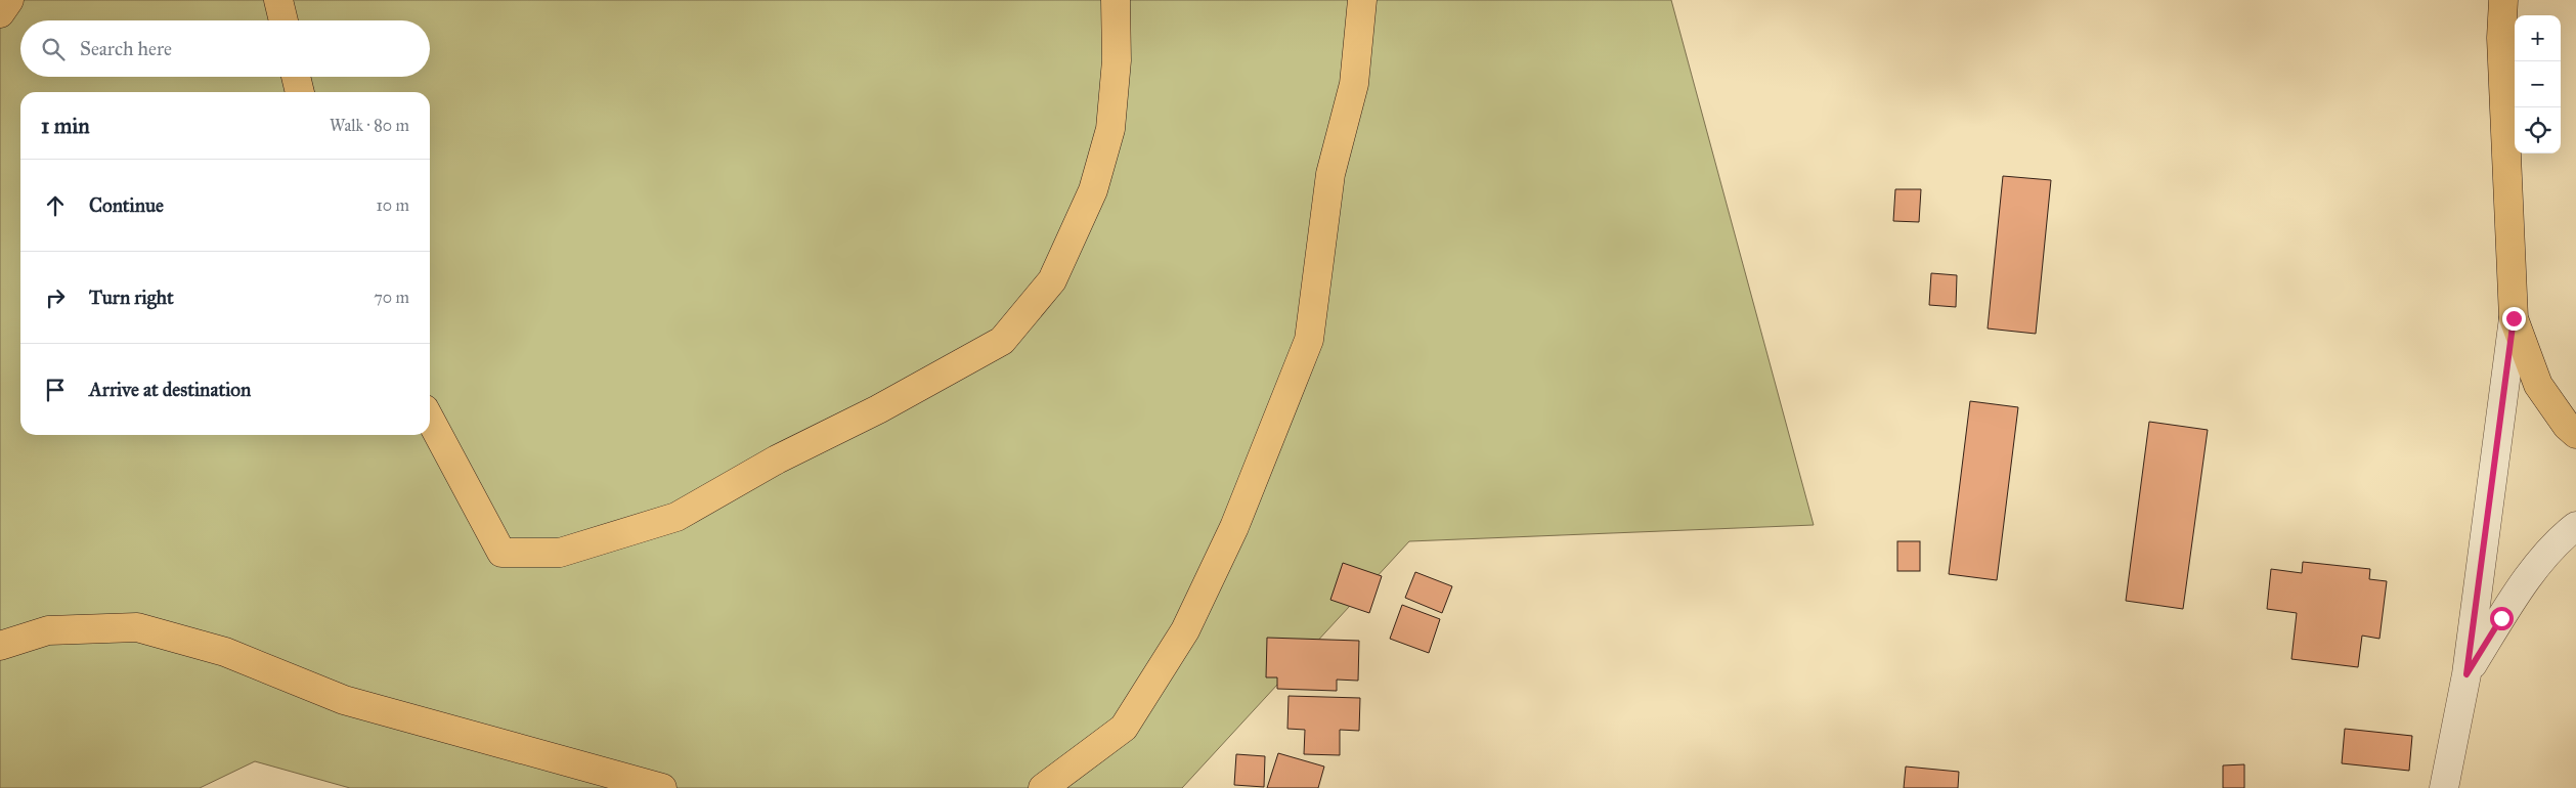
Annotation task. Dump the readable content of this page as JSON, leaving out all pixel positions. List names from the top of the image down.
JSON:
{
  "page": {
    "map_buttons": ["+", "−"],
    "search": "Search here",
    "heading": ["1 min", "Walk · 80 m"],
    "list": [
      ["Continue", "10 m"],
      ["Turn right", "70 m"],
      "Arrive at destination"
    ]
  }
}
